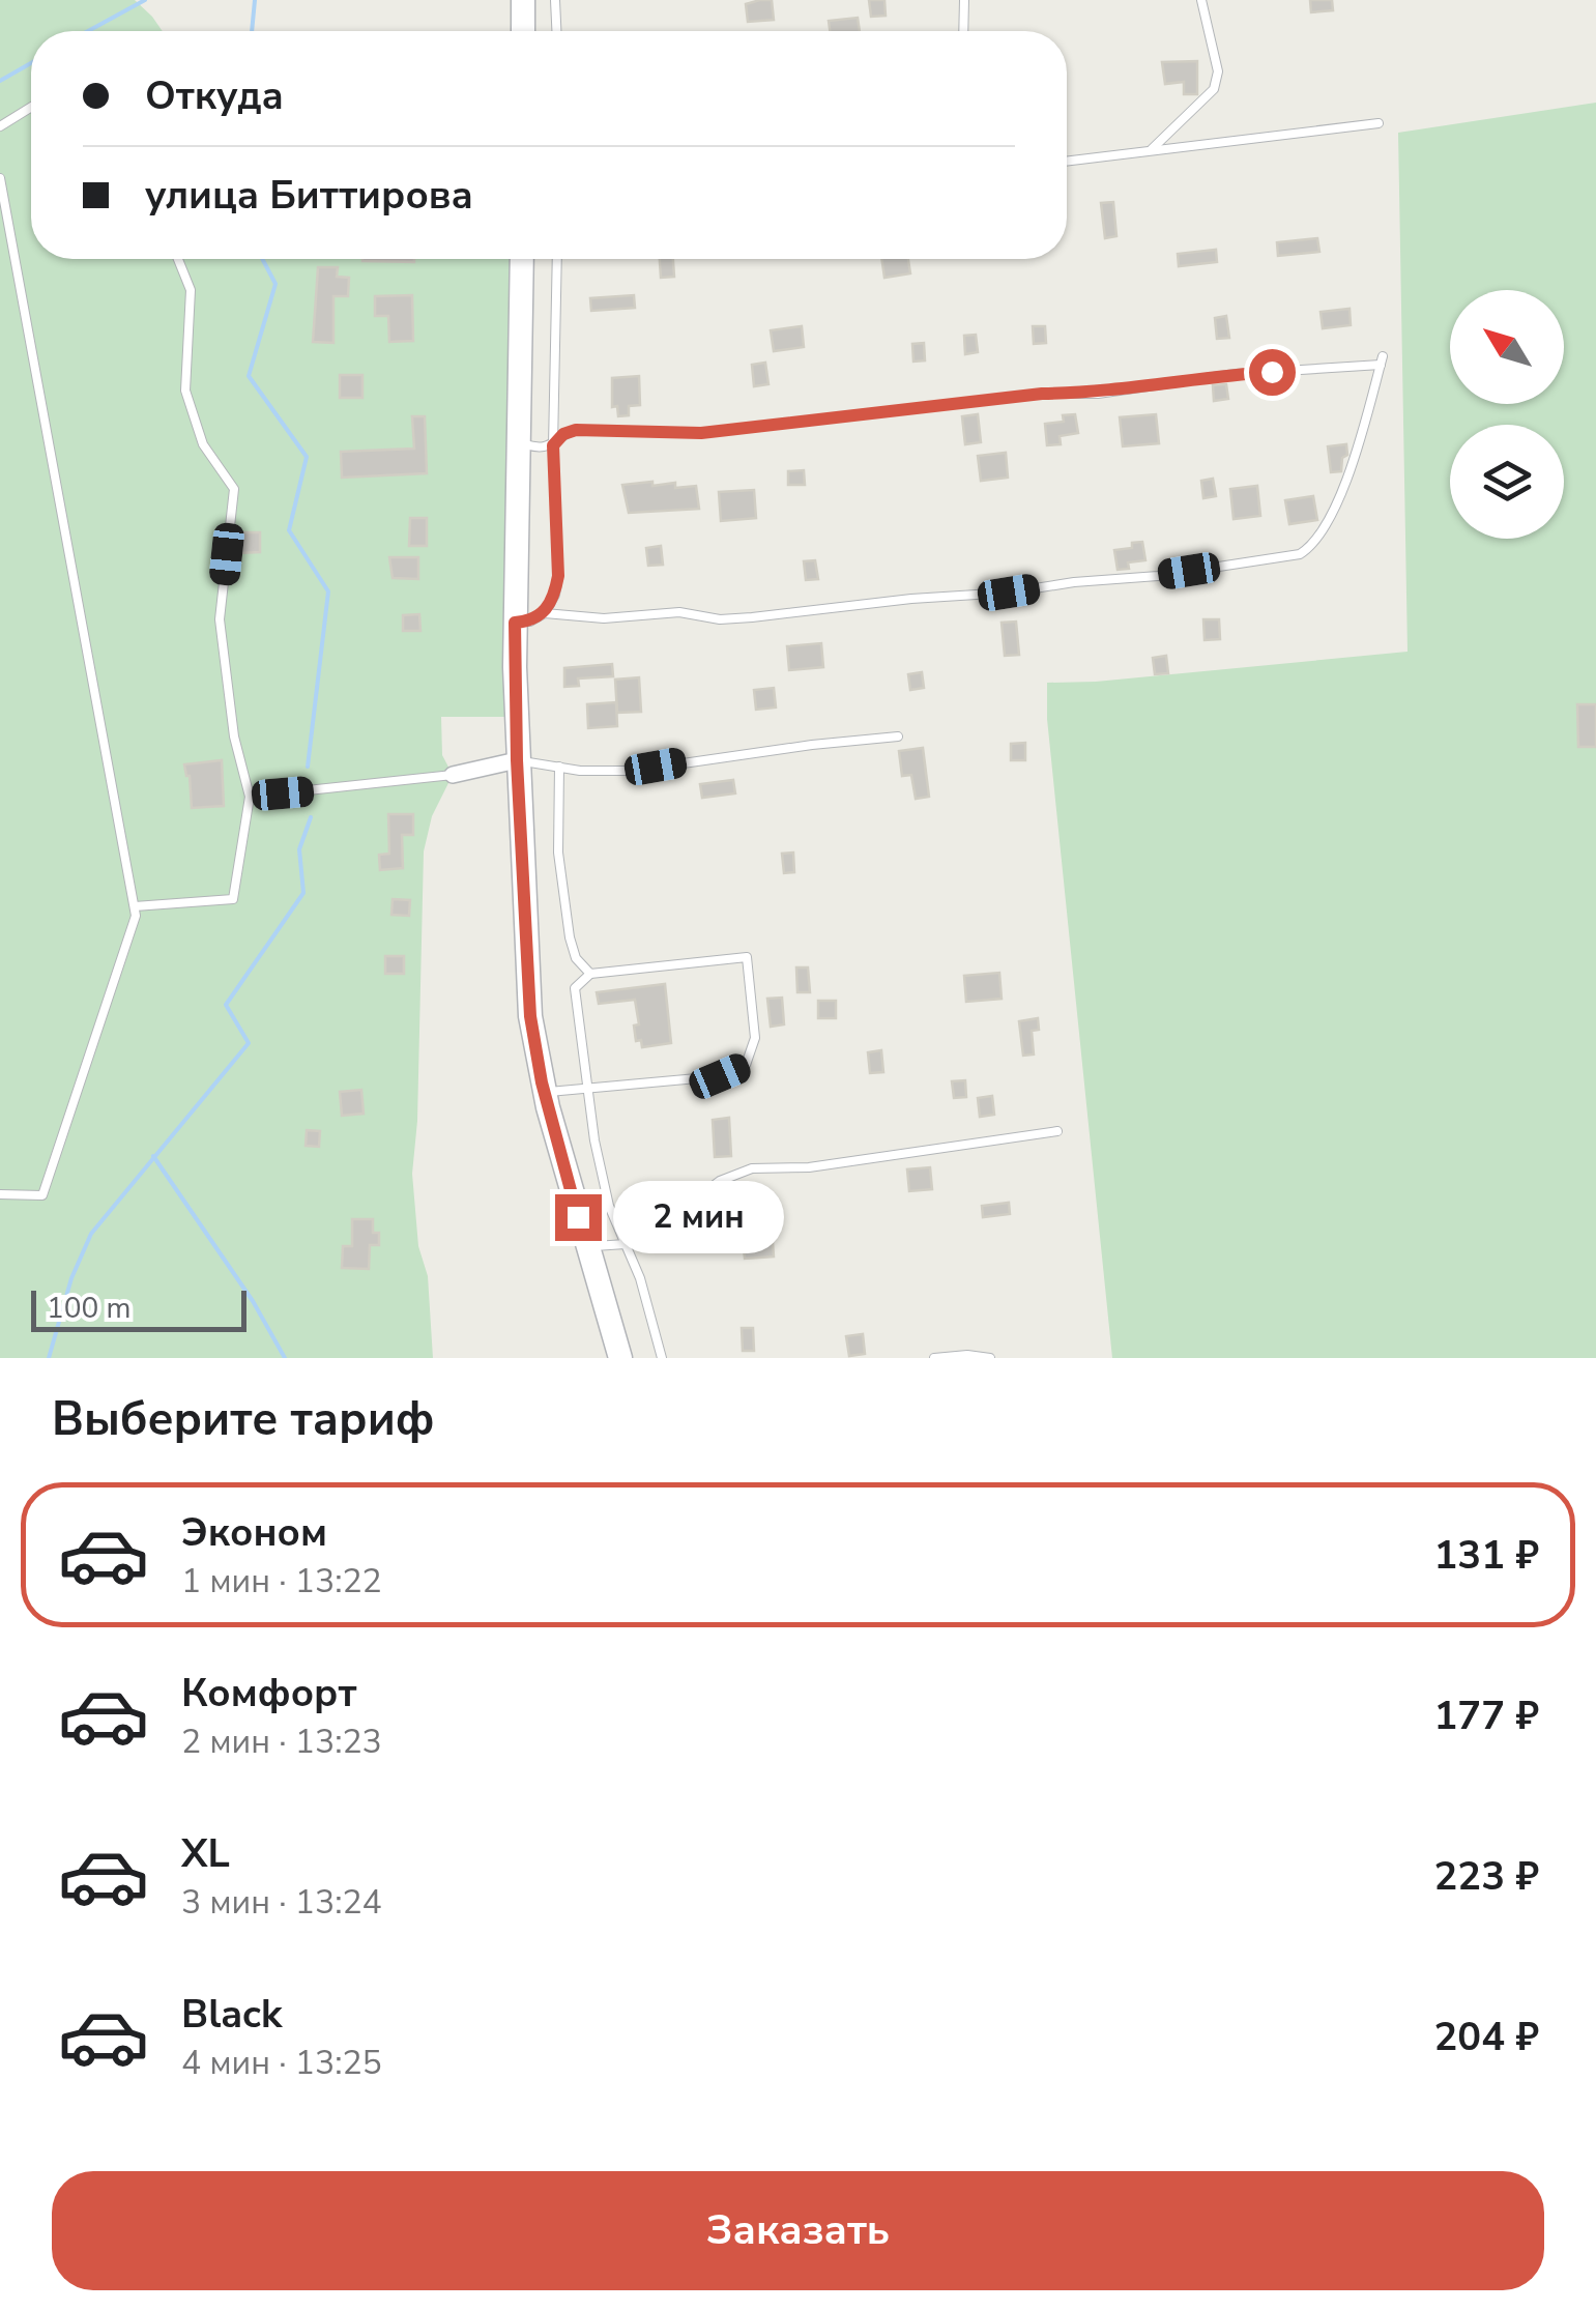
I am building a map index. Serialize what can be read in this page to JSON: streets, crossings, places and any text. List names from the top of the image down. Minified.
{"scale_bar":"100 m","north":"top left","page":{"banner":["Откуда","улица Биттирова"],"bubble":"2 мин","scale":"100 m","heading":"Выберите тариф","list":[{"name":"Эконом","note":"1 мин · 13:22","value":"131 ₽"},{"name":"Комфорт","note":"2 мин · 13:23","value":"177 ₽"},{"name":"XL","note":"3 мин · 13:24","value":"223 ₽"},{"name":"Black","note":"4 мин · 13:25","value":"204 ₽"}],"buttons":"Заказать"}}
